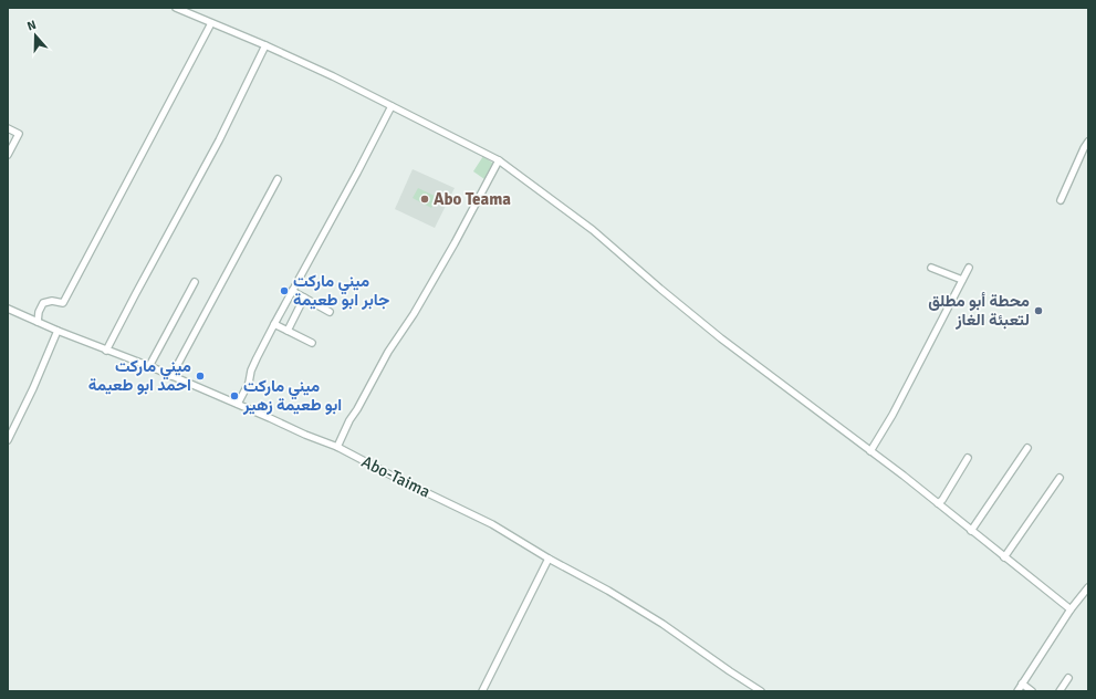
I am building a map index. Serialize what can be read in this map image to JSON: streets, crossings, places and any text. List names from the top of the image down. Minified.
{"streets":{"street":["Abo-Taima"]},"places":["Abo Teama","ميني ماركت جابر ابو طعيمة","محطة أبو مطلق لتعبئة الغاز","ميني ماركت احمد ابو طعيمة","ميني ماركت ابو طعيمة زهير"],"north":"top"}
